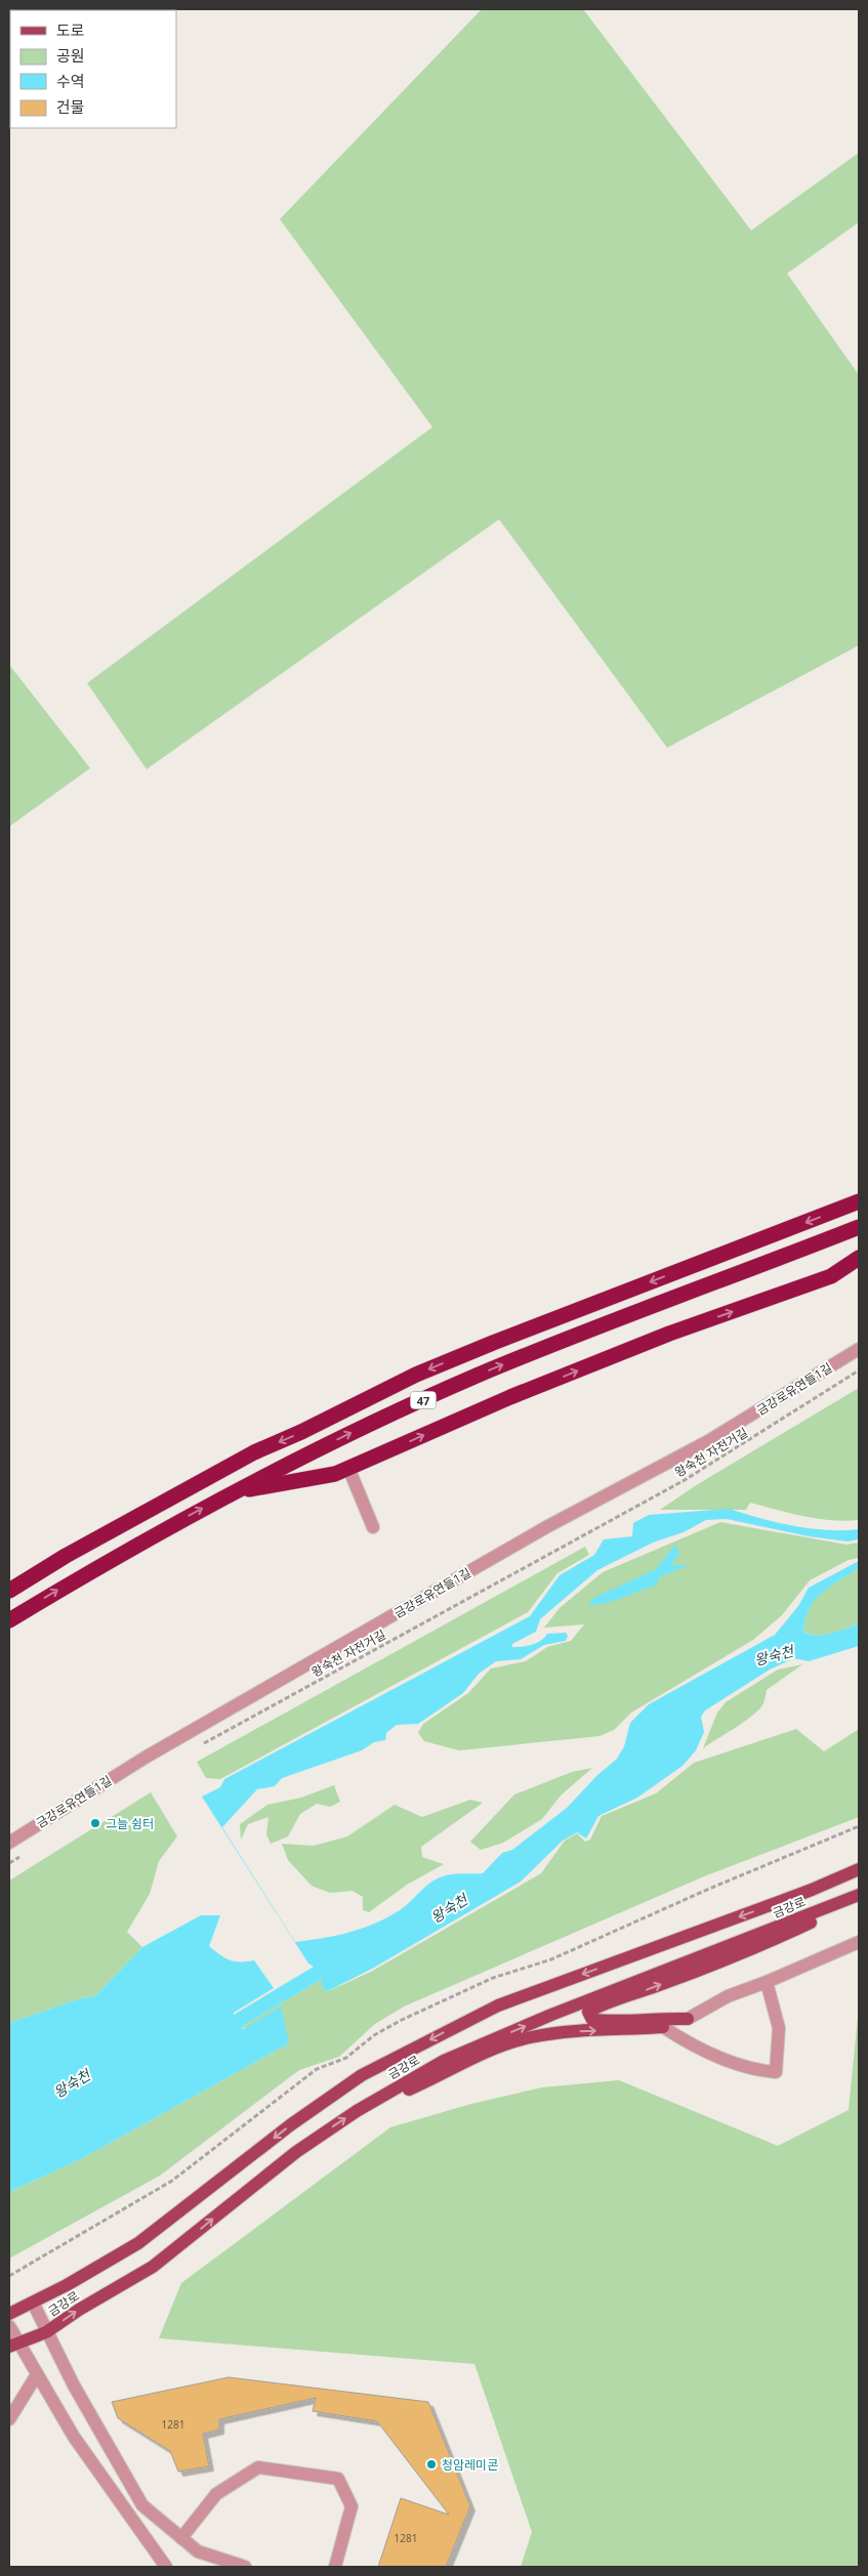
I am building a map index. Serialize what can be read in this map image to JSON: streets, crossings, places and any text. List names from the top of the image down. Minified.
{"streets":{"highway":["47"],"main road":["금강로"],"street":["금강로유연들1길"],"path":["왕숙천 자전거길"]},"water":["왕숙천"],"places":["그늘 쉼터","청암레미콘"],"house_numbers":["1281","1281"],"legend":["도로","공원","수역","건물"]}
